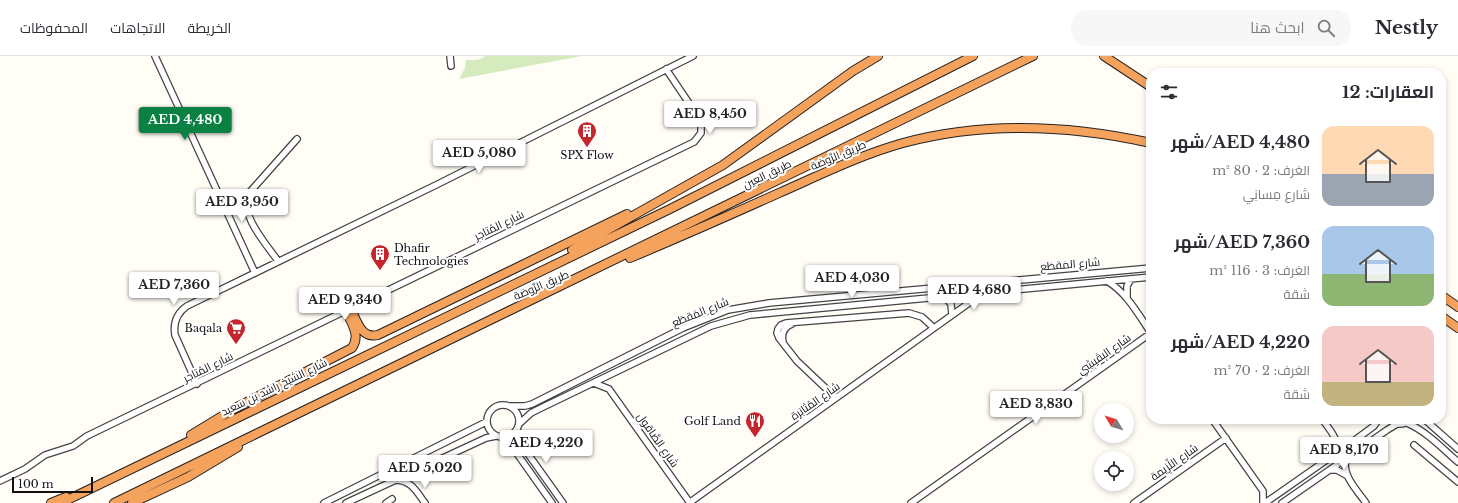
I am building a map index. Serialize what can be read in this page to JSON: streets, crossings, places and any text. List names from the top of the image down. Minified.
{"streets":{"highway":["طريق الرَّوضة","طريق العين","شارع الشيخ راشد بن سعيد"],"street":["شارع المُتاجر","شارع المَقطَع","شارع البِقَيشِي","شارع المُثابَرة","شارع الصَّاقول","شارع اللِّزِيمة"]},"crossings":[["طريق الرَّوضة","طريق العين"],["طريق الرَّوضة","شارع الشيخ راشد بن سعيد"],["طريق العين","شارع الشيخ راشد بن سعيد"],["شارع المَقطَع","شارع المُثابَرة"],["شارع المُثابَرة","شارع الصَّاقول"]],"places":{"building":["SPX Flow","Dhafir Technologies"],"supermarket":["Baqala"],"restaurant":["Golf Land"]},"scale_bar":"100 m","north":"top left","page":{"header":"Nestly","search":"ابحث هنا","nav":["الخريطة","الاتجاهات","المحفوظات"],"heading":"العقارات: 12","price":["AED 8,450","AED 4,480","AED 5,080","AED 3,950","AED 4,030","AED 7,360","AED 4,680","AED 9,340","AED 3,830","AED 4,220","AED 8,170","AED 5,020"],"list":[{"name":"AED 4,480/شهر","note":"الغرف: 2 · 80 m² · شارع مِسانِي"},{"name":"AED 7,360/شهر","note":"الغرف: 3 · 116 m² · شقة"},{"name":"AED 4,220/شهر","note":"الغرف: 2 · 70 m² · شقة"}],"scale":"100 m"}}
